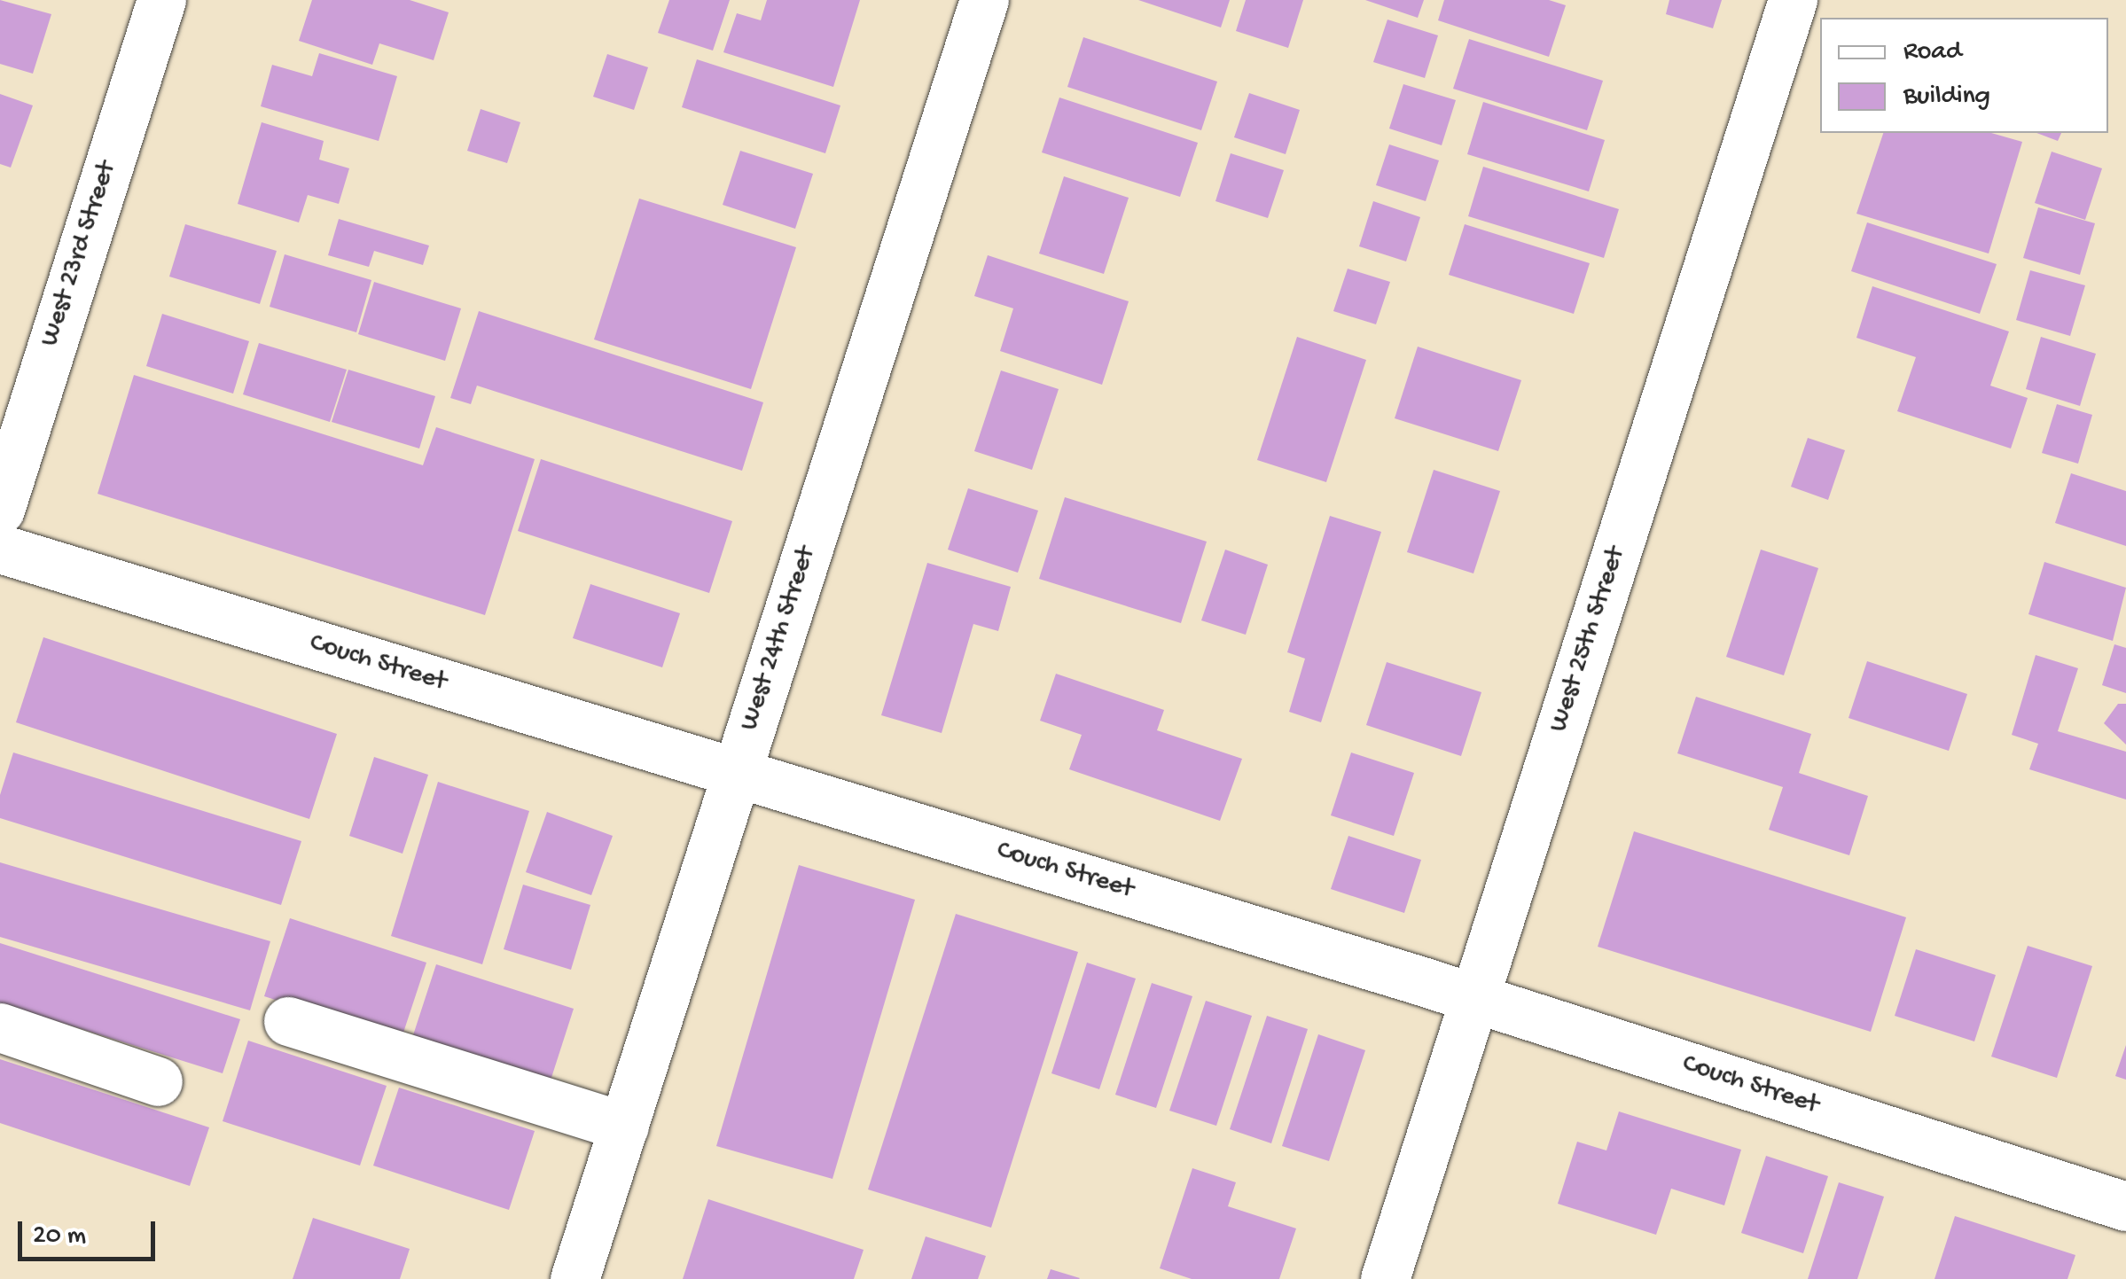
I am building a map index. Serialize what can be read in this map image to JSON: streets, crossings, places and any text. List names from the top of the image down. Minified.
{"streets":{"street":["West 23rd Street","West 24th Street","West 25th Street","Couch Street"]},"crossings":[["West 24th Street","Couch Street"],["West 25th Street","Couch Street"]],"legend":["Road","Building"],"scale_bar":"20 m"}
